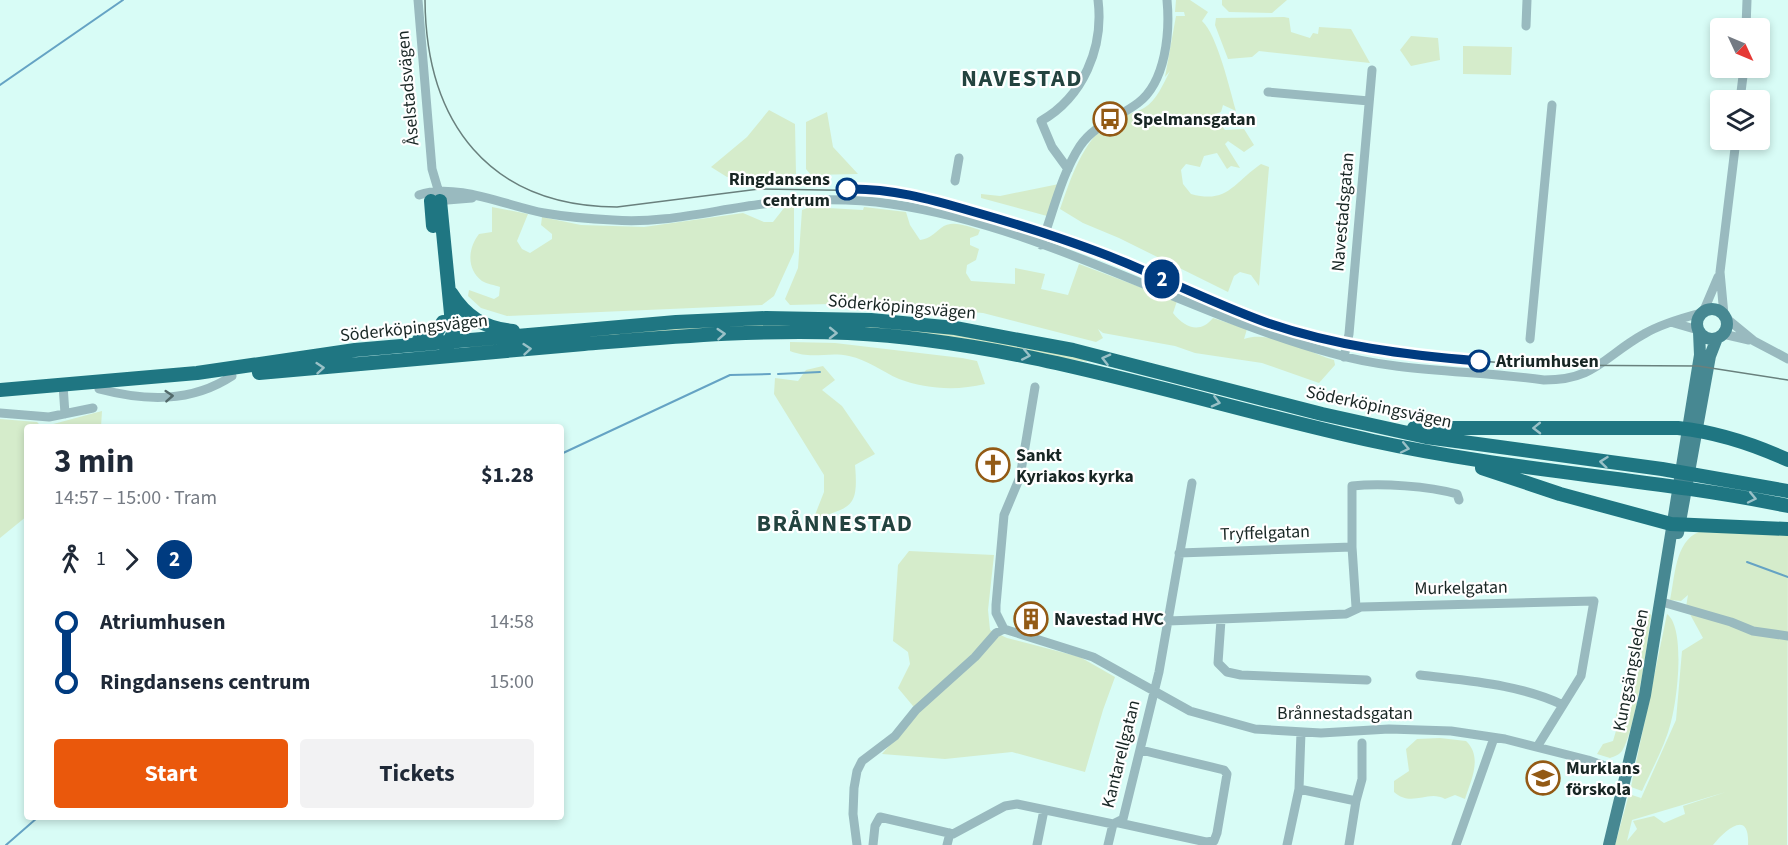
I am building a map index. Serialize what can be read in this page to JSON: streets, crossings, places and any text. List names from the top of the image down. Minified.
{"streets":{"highway":["Söderköpingsvägen"],"main road":["Kungsängsleden"],"street":["Åselstadsvägen","Navestadsgatan","Tryffelgatan","Murkelgatan","Brånnestadsgatan","Kantarellgatan"]},"crossings":[["Murkelgatan","Brånnestadsgatan"],["Kungsängsleden","Brånnestadsgatan"],["Brånnestadsgatan","Kantarellgatan"]],"districts":["NAVESTAD","BRÅNNESTAD"],"places":{"bus stop":["Spelmansgatan"],"other":["Ringdansens centrum","Atriumhusen"],"church":["Sankt Kyriakos kyrka"],"building":["Navestad HVC"],"school or university":["Murklans förskola"]},"lines":["tram line 2"],"north":"bottom right","page":{"on_map":"2","heading":["3 min","14:57 – 15:00 · Tram","$1.28"],"legs":["1","2"],"list":[{"name":"Atriumhusen","value":"14:58"},{"name":"Ringdansens centrum","value":"15:00"}],"buttons":["Start","Tickets"]}}
